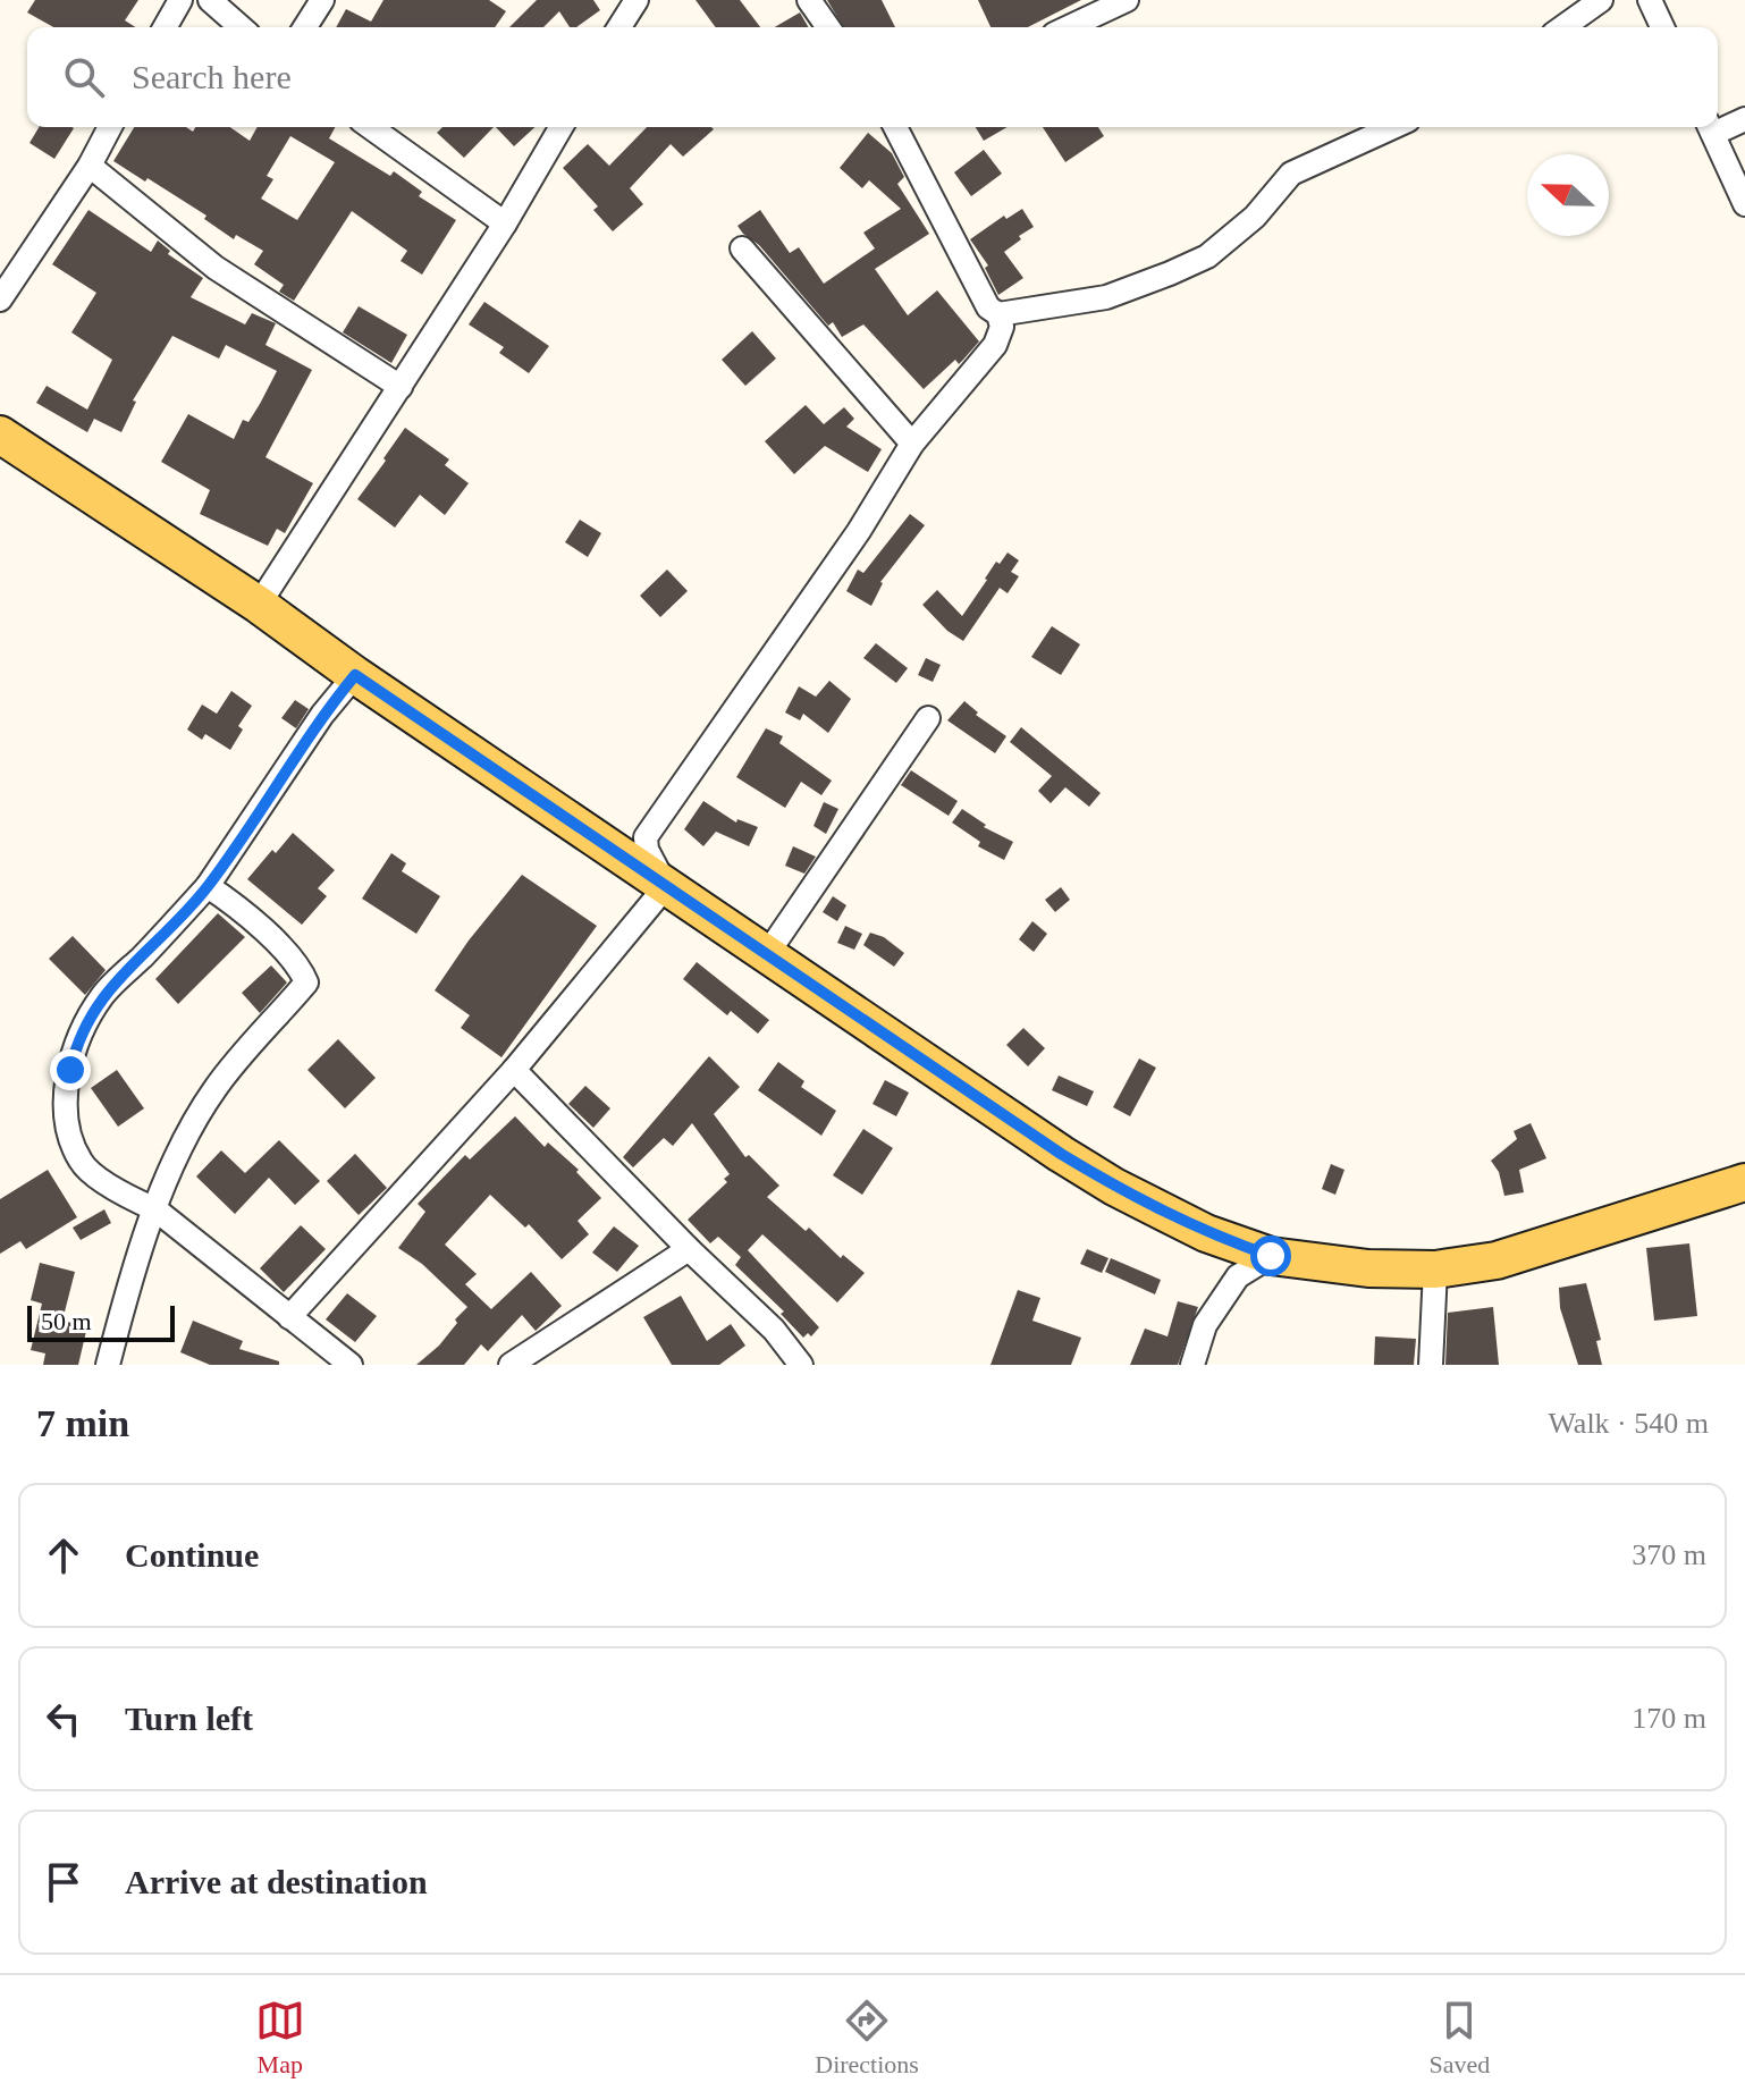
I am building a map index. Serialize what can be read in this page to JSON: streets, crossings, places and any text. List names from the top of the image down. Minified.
{"scale_bar":"50 m","north":"left","page":{"search":"Search here","scale":"50 m","heading":["7 min","Walk · 540 m"],"list":[["Continue","370 m"],["Turn left","170 m"],"Arrive at destination"],"nav":["Map","Directions","Saved"]}}
